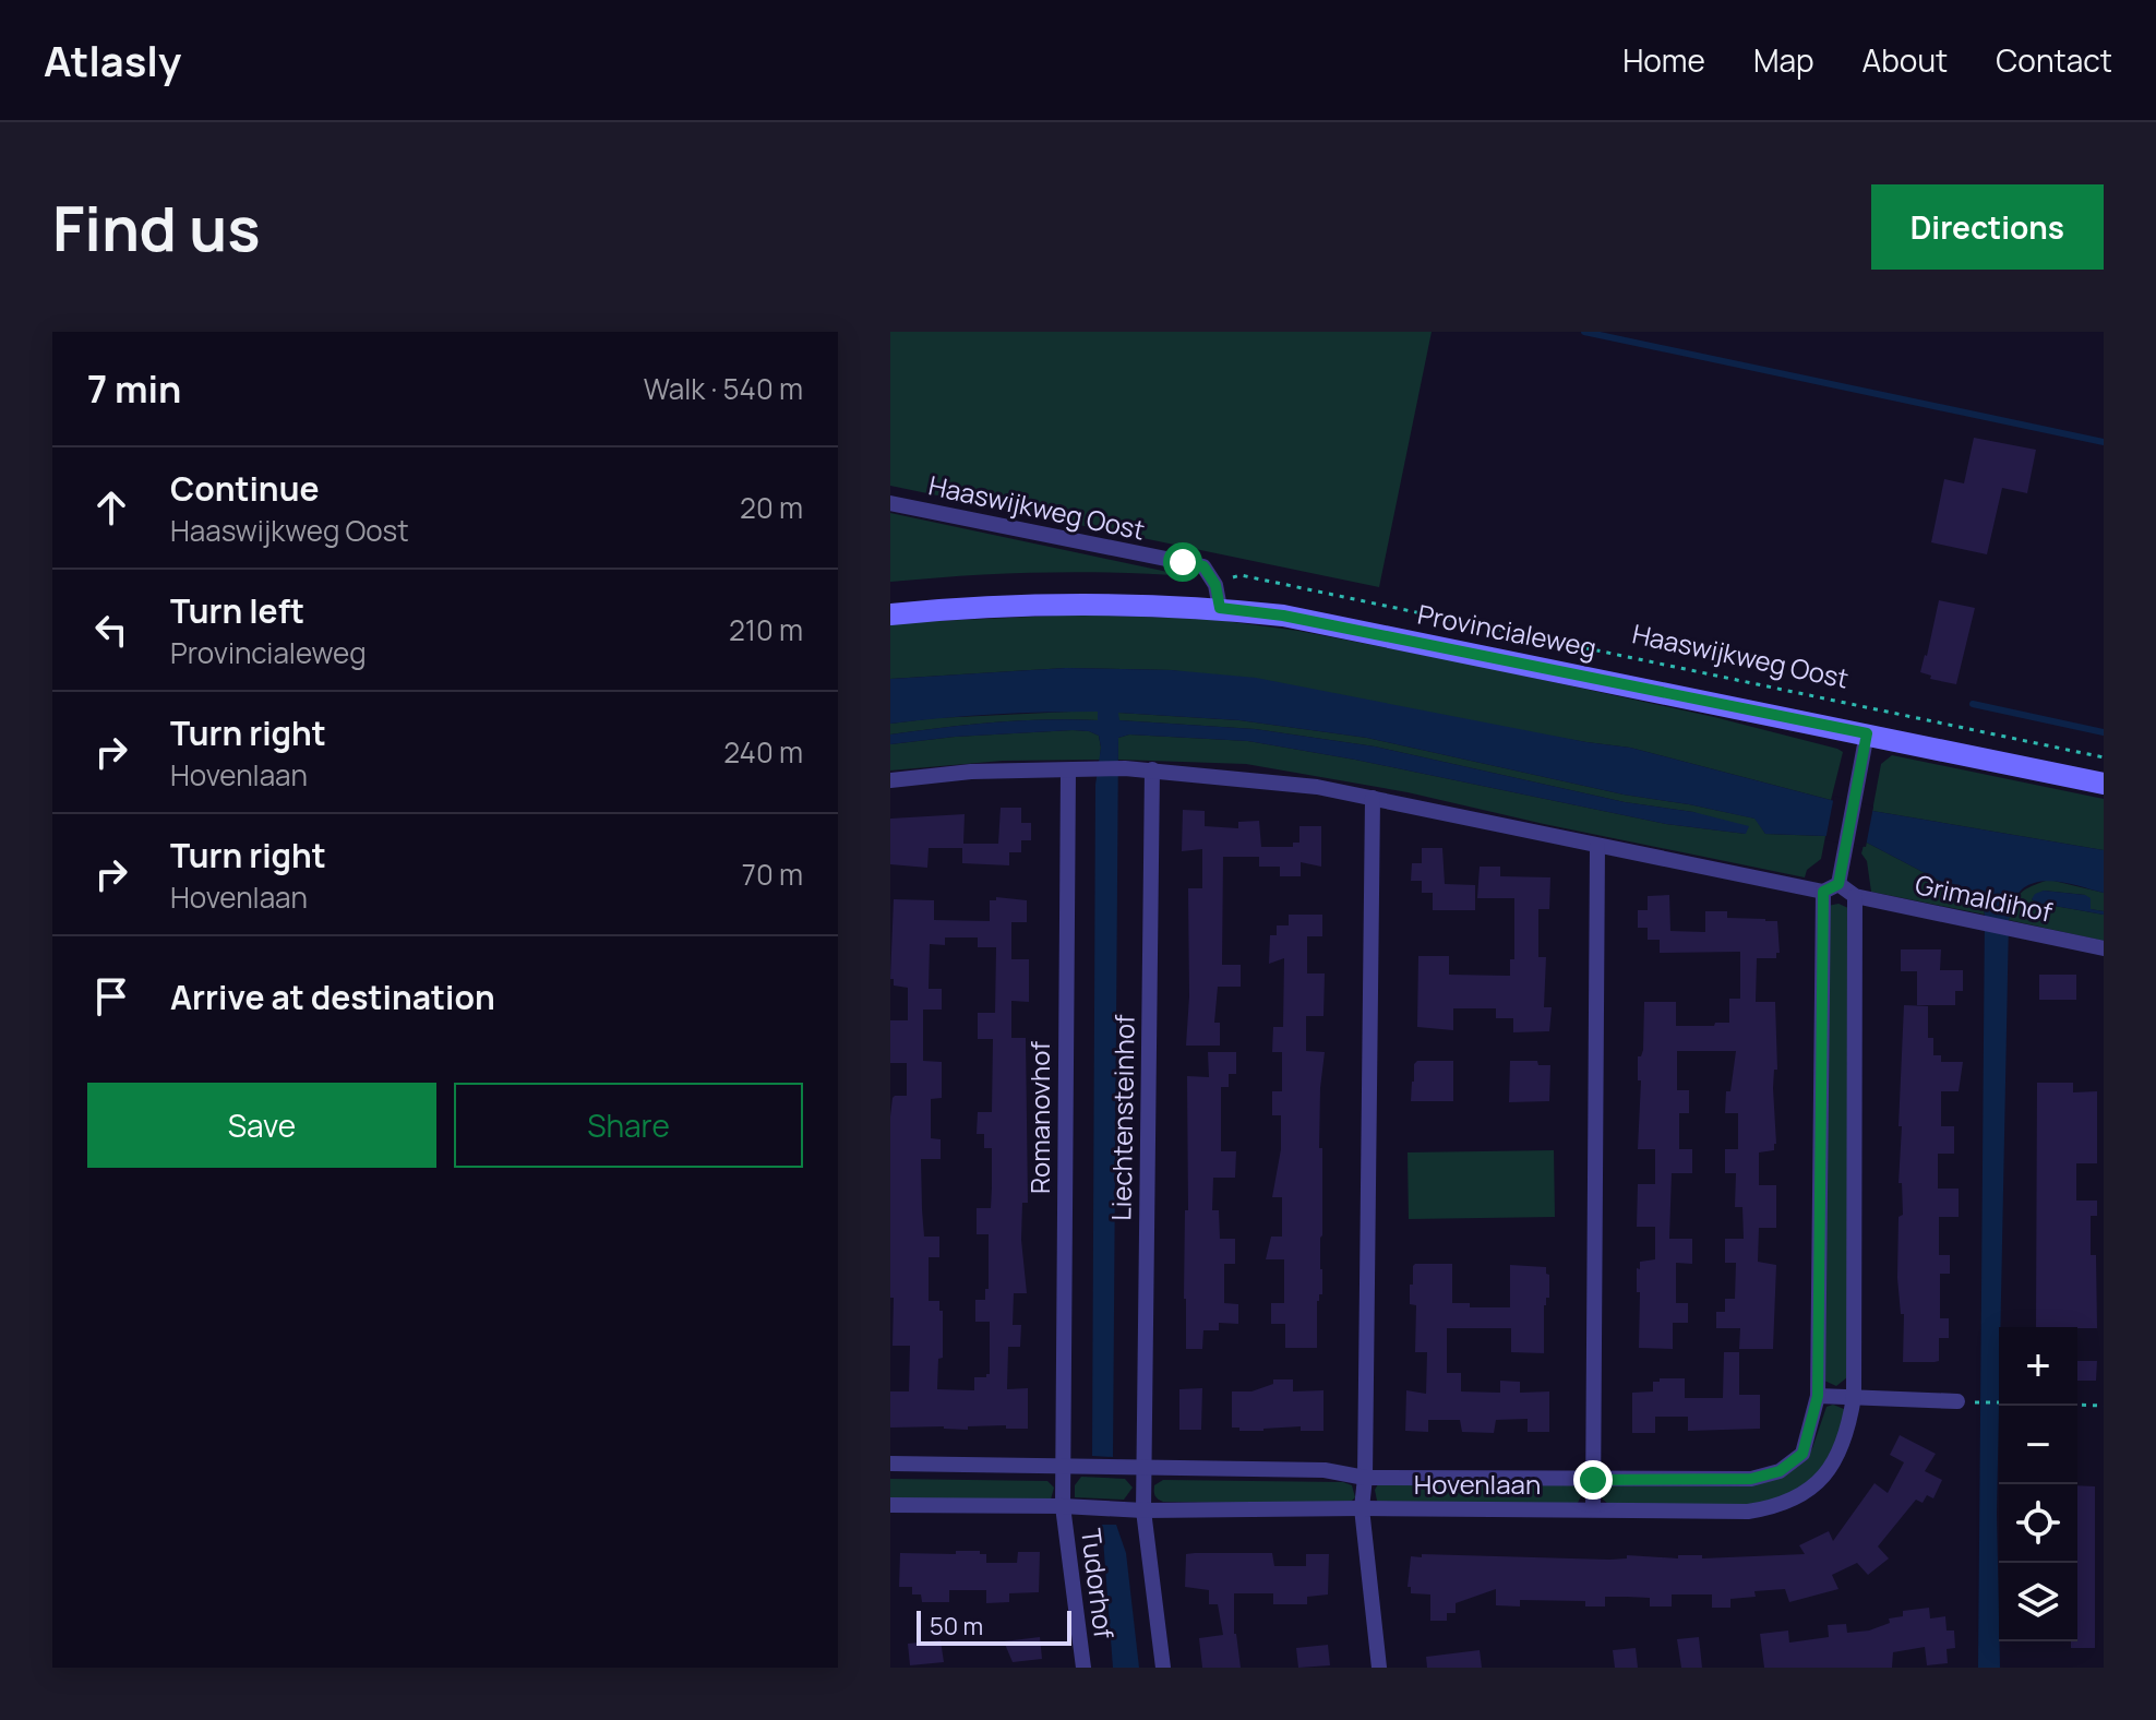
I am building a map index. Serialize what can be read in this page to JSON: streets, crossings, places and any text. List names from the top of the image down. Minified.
{"streets":{"main road":["Provincialeweg"],"street":["Haaswijkweg Oost","Grimaldihof","Romanovhof","Liechtensteinhof","Hovenlaan","Tudorhof"]},"crossings":[["Grimaldihof","Hovenlaan"],["Romanovhof","Hovenlaan"],["Liechtensteinhof","Hovenlaan"],["Hovenlaan","Tudorhof"]],"scale_bar":"50 m","page":{"header":"Atlasly","nav":["Home","Map","About","Contact"],"buttons":["Directions",["Save","Share"]],"title":"Find us","heading":["7 min","Walk · 540 m"],"list":[["Continue","Haaswijkweg Oost","20 m"],["Turn left","Provincialeweg","210 m"],["Turn right","Hovenlaan","240 m"],["Turn right","Hovenlaan","70 m"],"Arrive at destination"],"map_buttons":["+","−"],"scale":"50 m"}}
